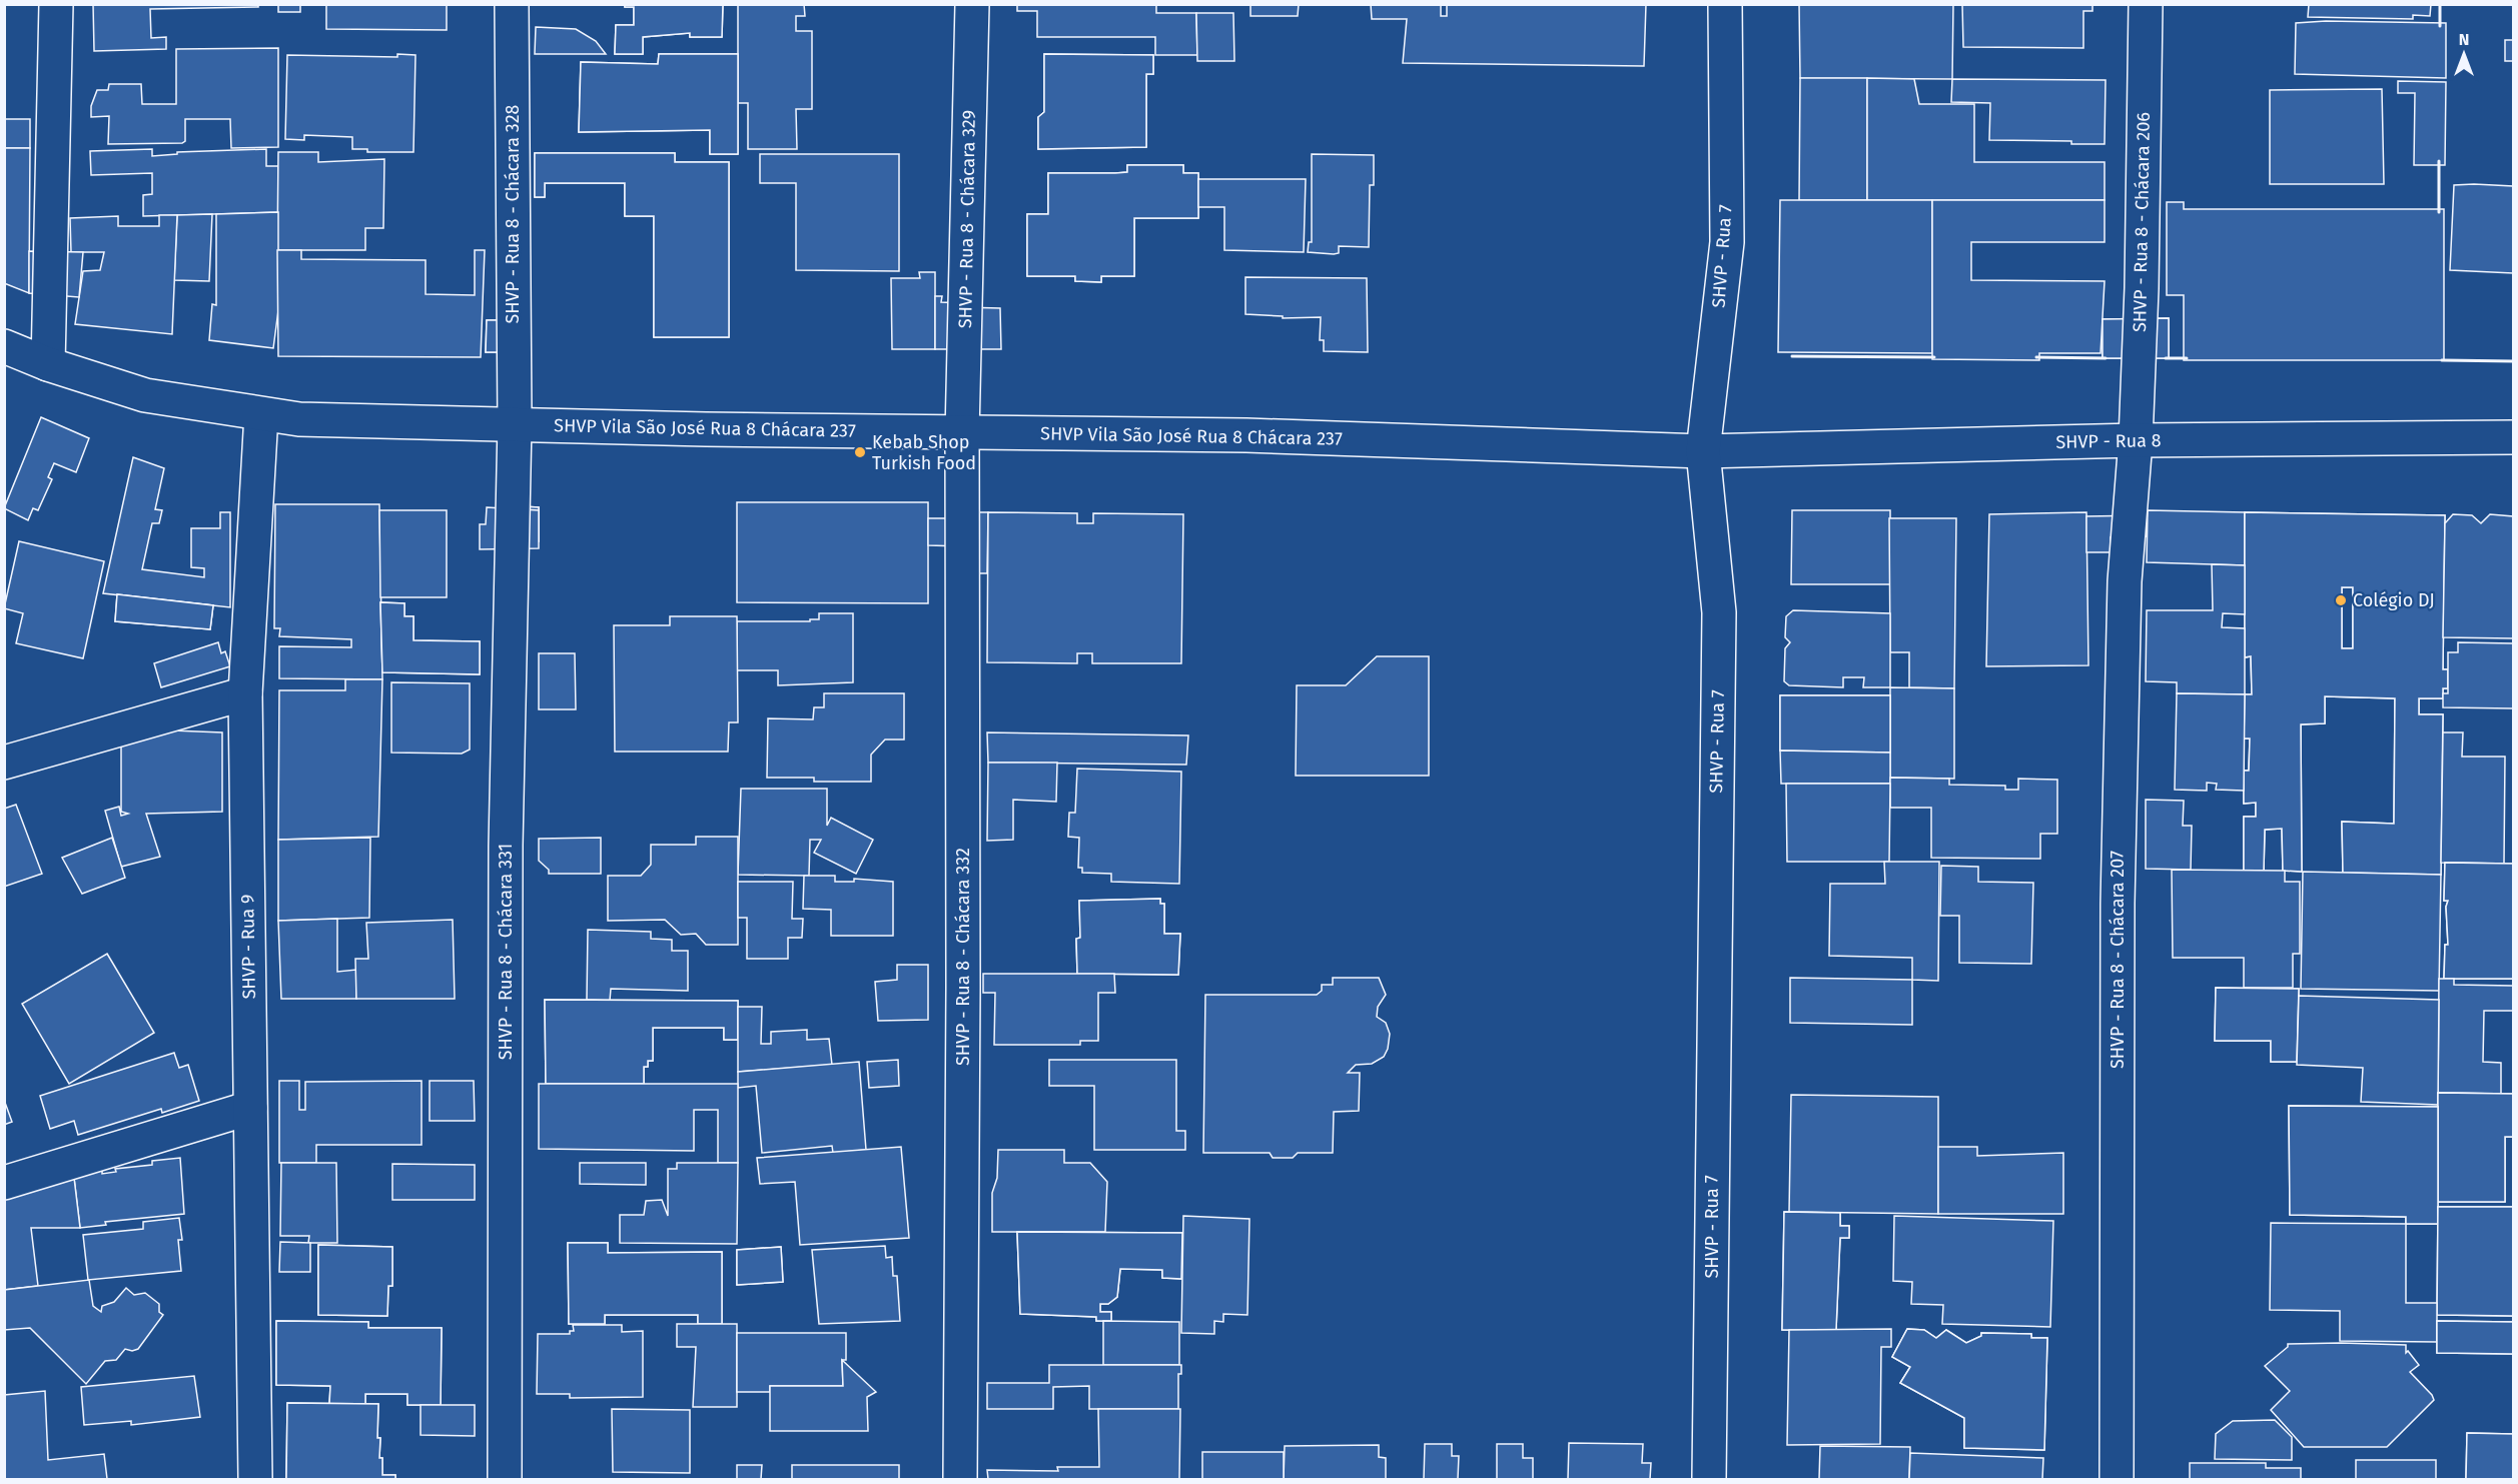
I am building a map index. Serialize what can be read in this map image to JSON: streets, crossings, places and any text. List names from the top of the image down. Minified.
{"streets":{"street":["SHVP - Rua 8 - Chácara 328","SHVP - Rua 8 - Chácara 329","SHVP - Rua 8 - Chácara 206","SHVP - Rua 7","SHVP Vila São José Rua 8 Chácara 237","SHVP - Rua 8","SHVP - Rua 9","SHVP - Rua 8 - Chácara 331","SHVP - Rua 8 - Chácara 332","SHVP - Rua 8 - Chácara 207"]},"crossings":[["SHVP - Rua 8 - Chácara 328","SHVP Vila São José Rua 8 Chácara 237"],["SHVP - Rua 8 - Chácara 328","SHVP - Rua 8 - Chácara 331"],["SHVP - Rua 8 - Chácara 329","SHVP Vila São José Rua 8 Chácara 237"],["SHVP - Rua 8 - Chácara 329","SHVP - Rua 8 - Chácara 332"],["SHVP - Rua 8 - Chácara 206","SHVP - Rua 8"],["SHVP - Rua 8 - Chácara 206","SHVP - Rua 8 - Chácara 207"],["SHVP - Rua 7","SHVP Vila São José Rua 8 Chácara 237"],["SHVP - Rua 7","SHVP - Rua 8"],["SHVP Vila São José Rua 8 Chácara 237","SHVP - Rua 8"],["SHVP Vila São José Rua 8 Chácara 237","SHVP - Rua 9"],["SHVP Vila São José Rua 8 Chácara 237","SHVP - Rua 8 - Chácara 331"],["SHVP Vila São José Rua 8 Chácara 237","SHVP - Rua 8 - Chácara 332"],["SHVP - Rua 8","SHVP - Rua 8 - Chácara 207"]],"places":["Kebab Shop Turkish Food","Colégio DJ"],"north":"top"}
